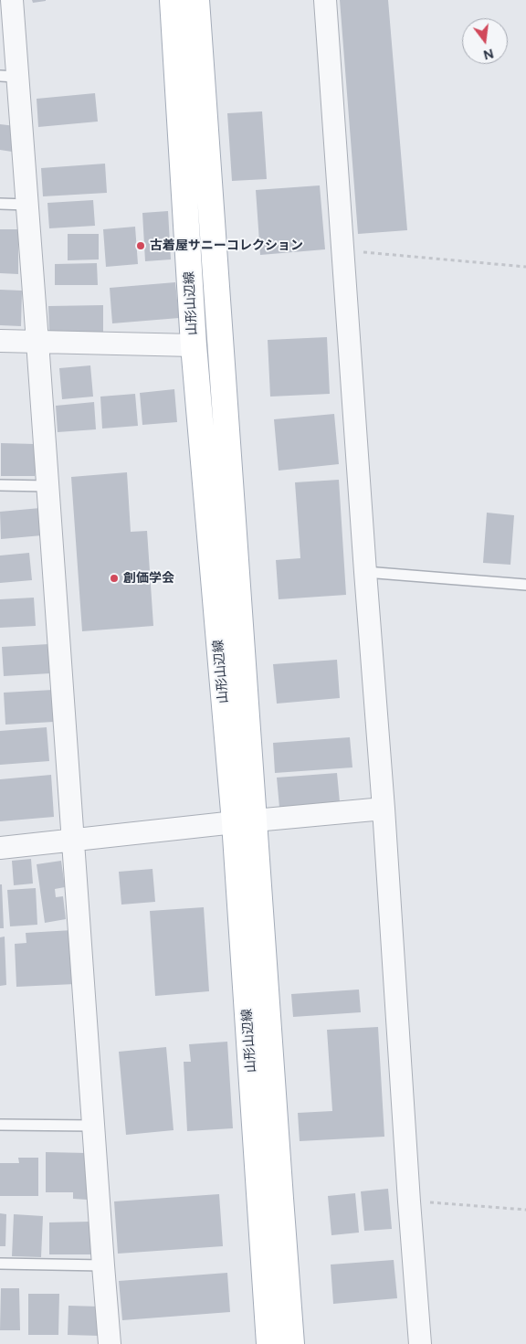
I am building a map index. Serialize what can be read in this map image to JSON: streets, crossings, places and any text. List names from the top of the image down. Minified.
{"streets":{"main road":["山形山辺線"]},"places":["古着屋サニーコレクション","創価学会"],"north":"bottom"}
